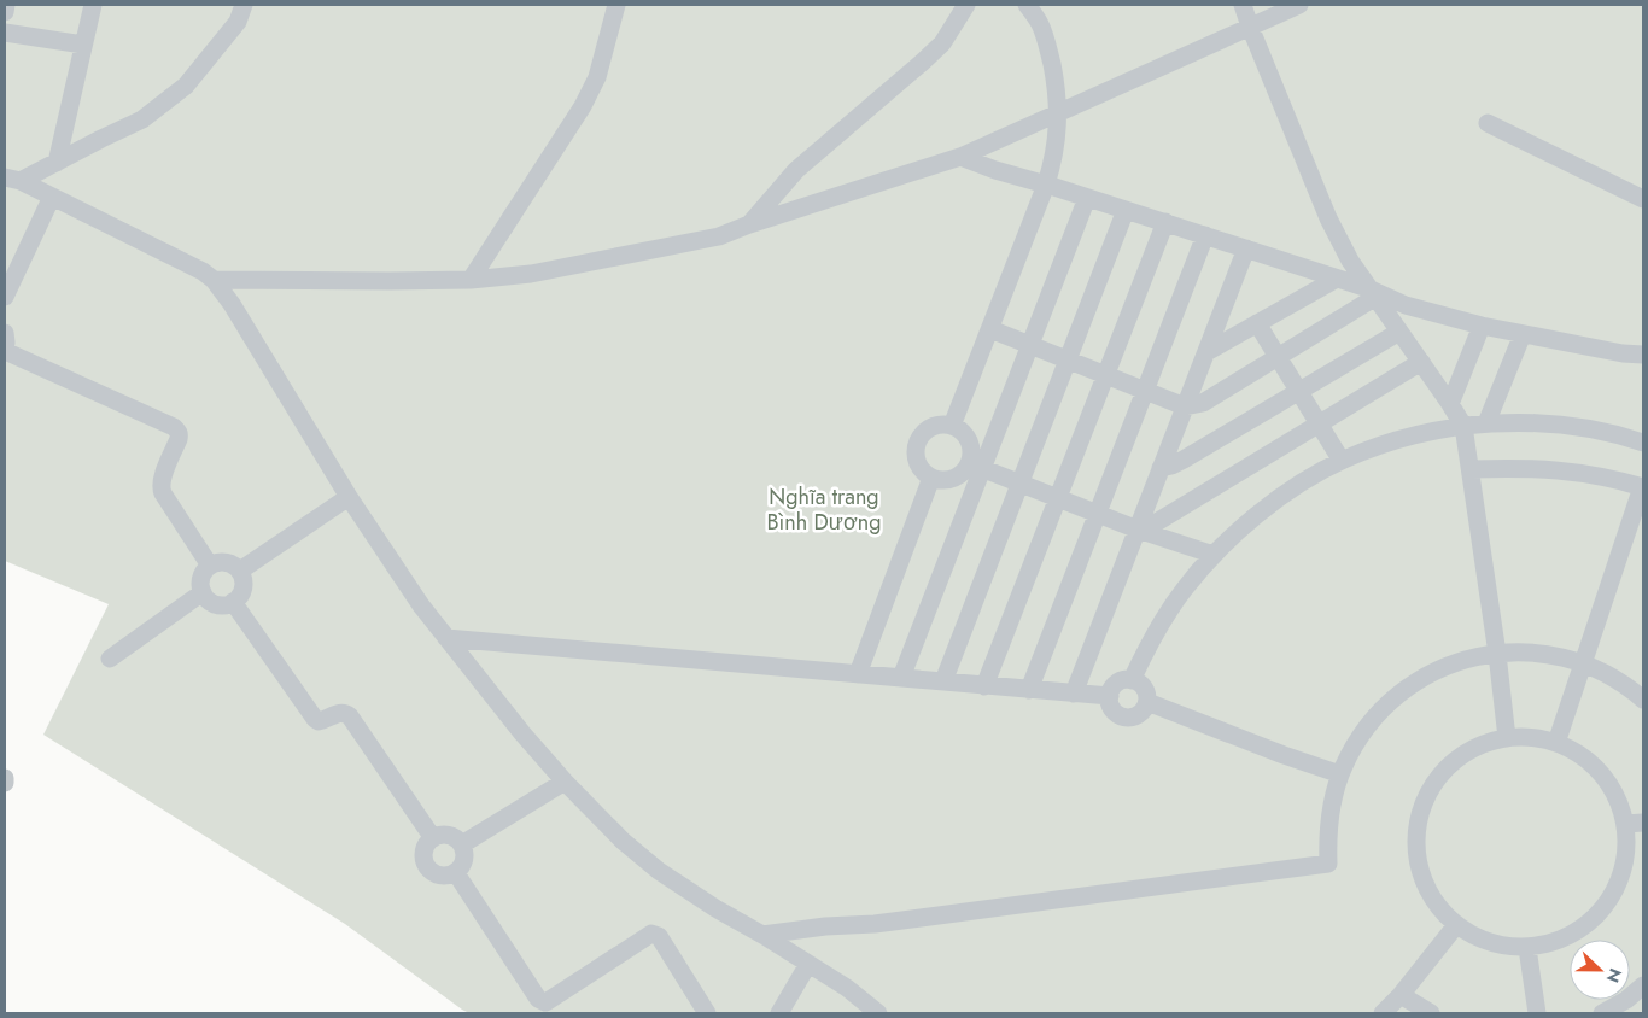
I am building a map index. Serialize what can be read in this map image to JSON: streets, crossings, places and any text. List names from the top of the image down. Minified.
{"parks":["Nghĩa trang Bình Dương"],"north":"right"}
